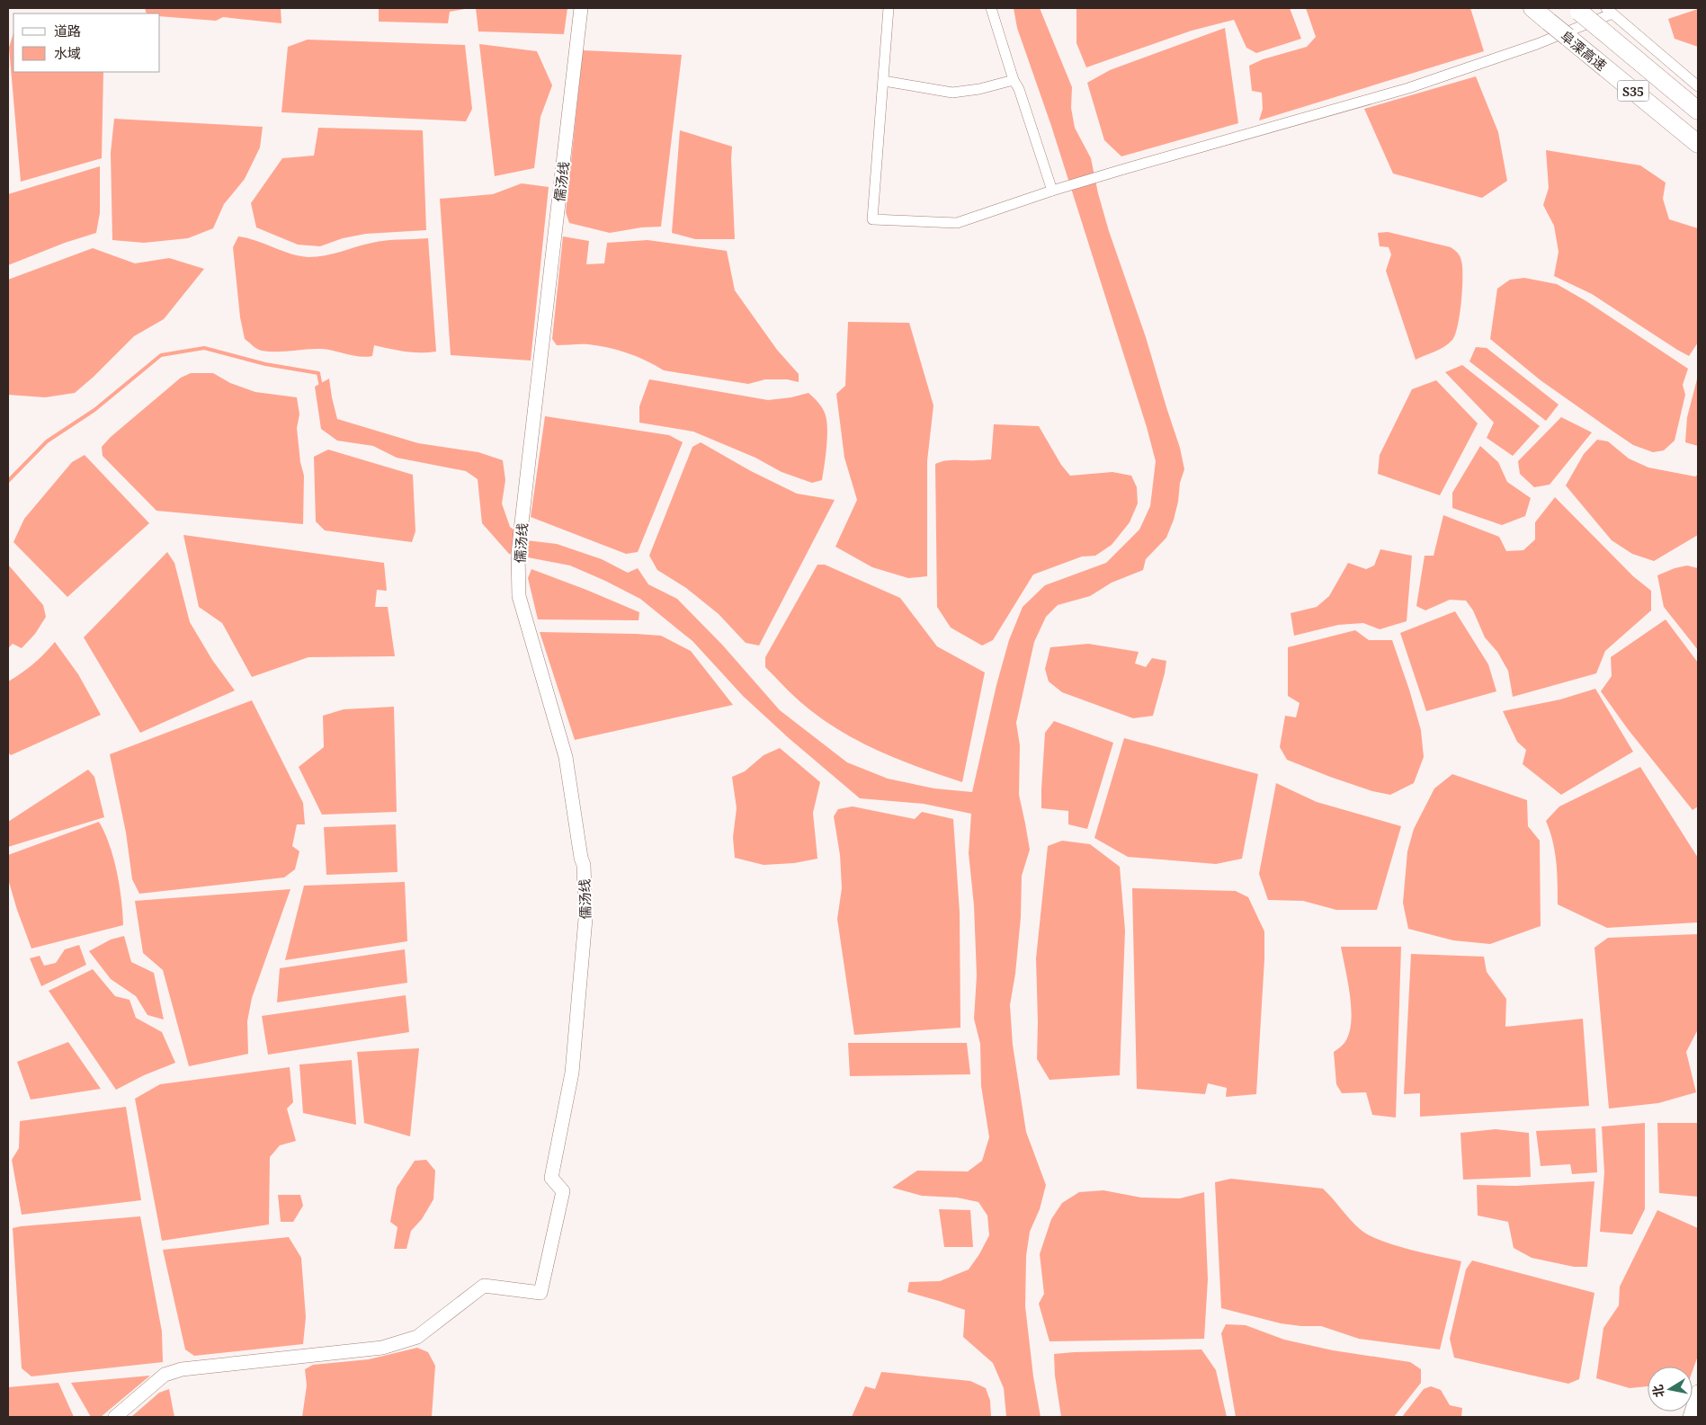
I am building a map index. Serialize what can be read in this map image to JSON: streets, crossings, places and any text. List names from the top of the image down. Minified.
{"streets":{"highway":["阜溧高速","S35"],"street":["儒汤线"]},"legend":["道路","水域"],"north":"left"}
